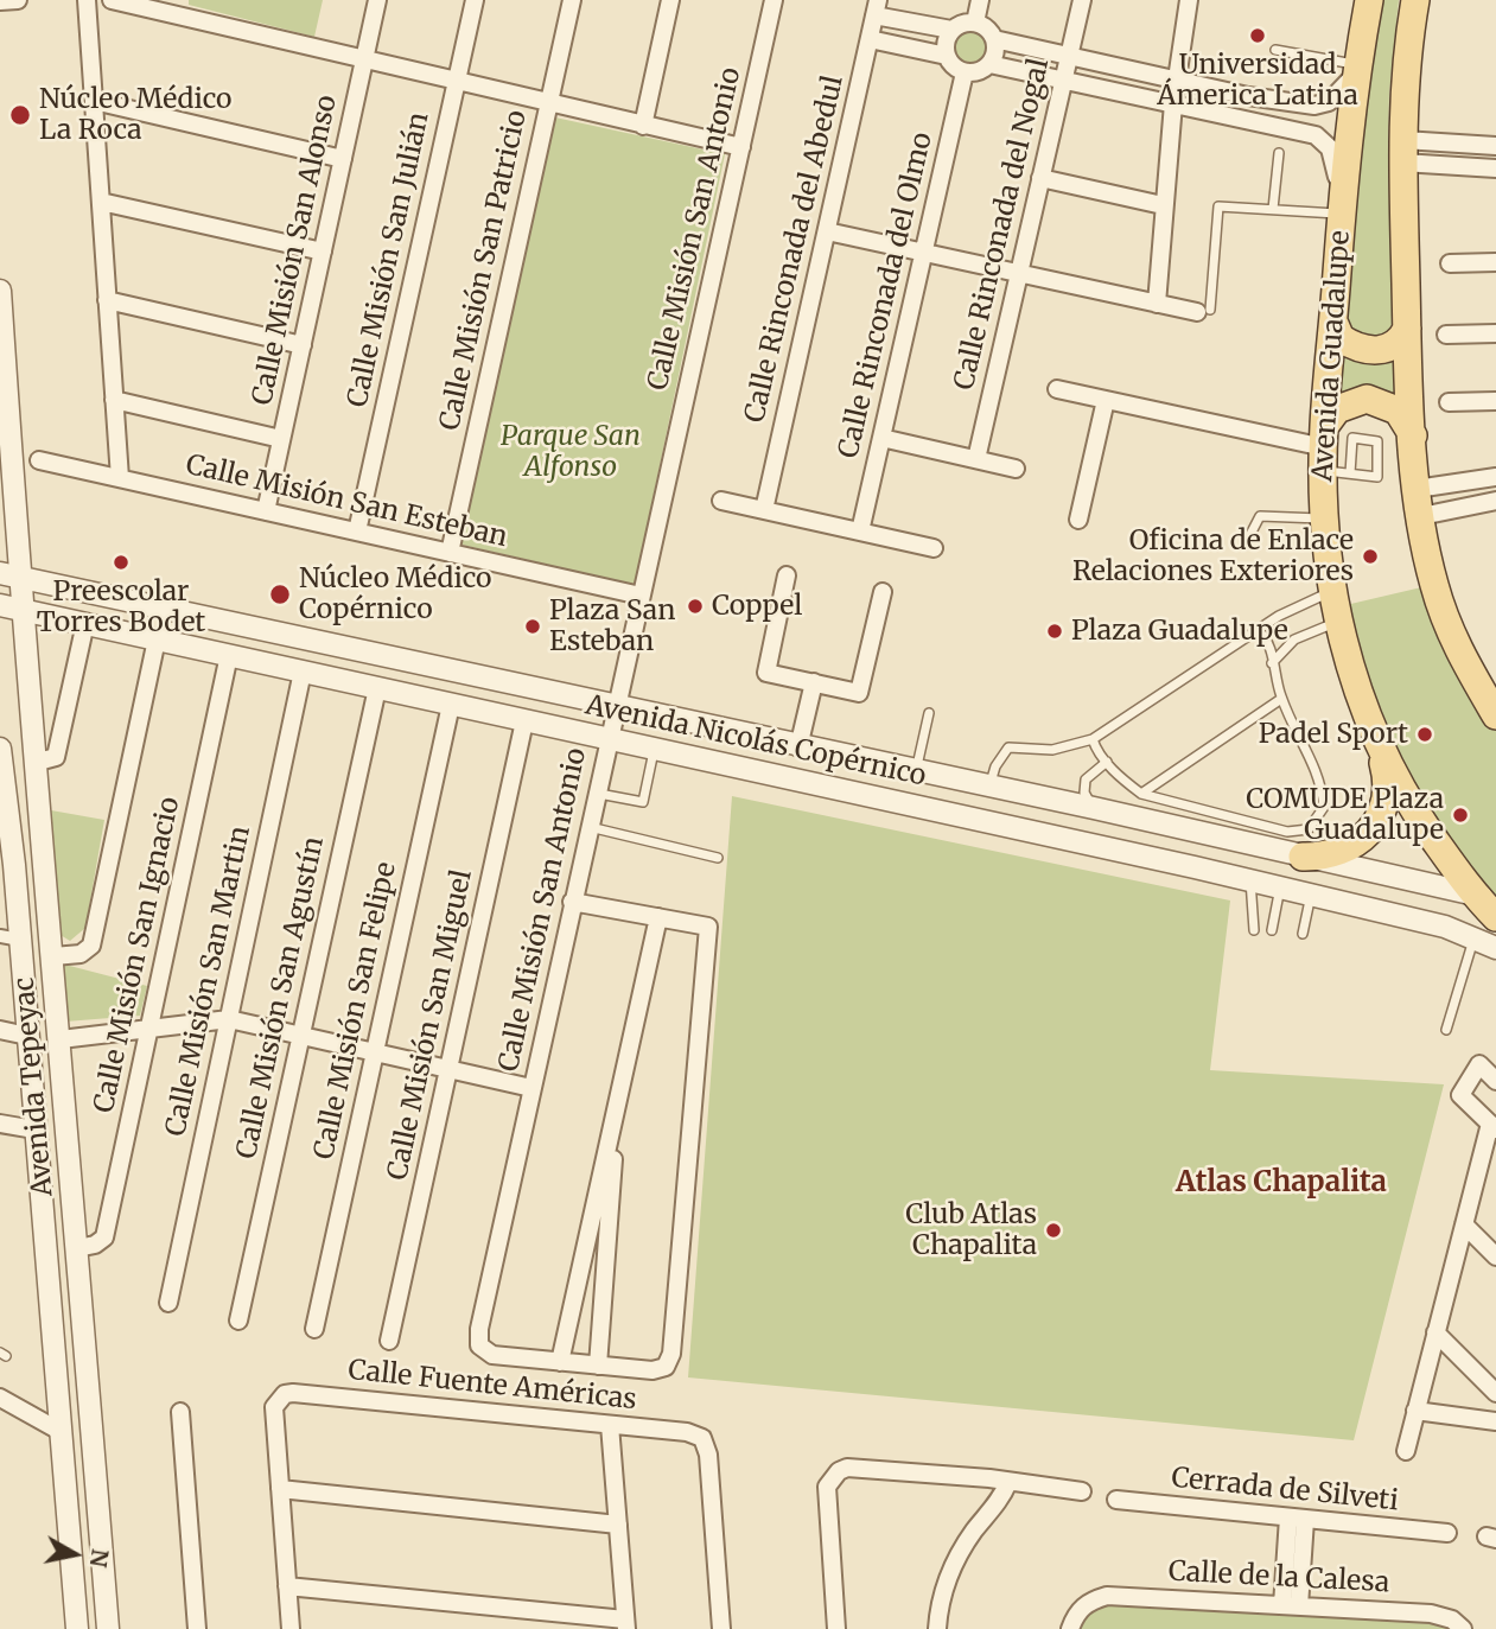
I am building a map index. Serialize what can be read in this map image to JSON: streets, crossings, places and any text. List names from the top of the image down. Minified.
{"streets":{"main road":["Avenida Guadalupe"],"street":["Calle Rinconada del Nogal","Calle Misión San Antonio","Calle Rinconada del Abedul","Calle Misión San Alonso","Calle Misión San Julián","Calle Misión San Patricio","Calle Rinconada del Olmo","Calle Misión San Esteban","Avenida Nicolás Copérnico","Calle Misión San Ignacio","Calle Misión San Martin","Calle Misión San Agustín","Calle Misión San Felipe","Calle Misión San Miguel","Avenida Tepeyac","Calle Fuente Américas","Cerrada de Silveti","Calle de la Calesa"]},"crossings":[["Calle Misión San Antonio","Calle Misión San Esteban"],["Calle Misión San Antonio","Avenida Nicolás Copérnico"],["Calle Misión San Alonso","Calle Misión San Esteban"],["Calle Misión San Julián","Calle Misión San Esteban"],["Calle Misión San Patricio","Calle Misión San Esteban"],["Avenida Guadalupe","Avenida Nicolás Copérnico"],["Avenida Nicolás Copérnico","Calle Misión San Ignacio"],["Avenida Nicolás Copérnico","Calle Misión San Martin"],["Avenida Nicolás Copérnico","Calle Misión San Agustín"],["Avenida Nicolás Copérnico","Calle Misión San Felipe"],["Avenida Nicolás Copérnico","Calle Misión San Miguel"],["Avenida Nicolás Copérnico","Avenida Tepeyac"],["Calle Misión San Ignacio","Avenida Tepeyac"]],"districts":["Atlas Chapalita"],"parks":["Parque San Alfonso"],"places":["Universidad Ámerica Latina","Núcleo Médico La Roca","Oficina de Enlace Relaciones Exteriores","Preescolar Torres Bodet","Núcleo Médico Copérnico","Coppel","Plaza San Esteban","Plaza Guadalupe","Padel Sport","COMUDE Plaza Guadalupe","Club Atlas Chapalita"],"north":"right"}
